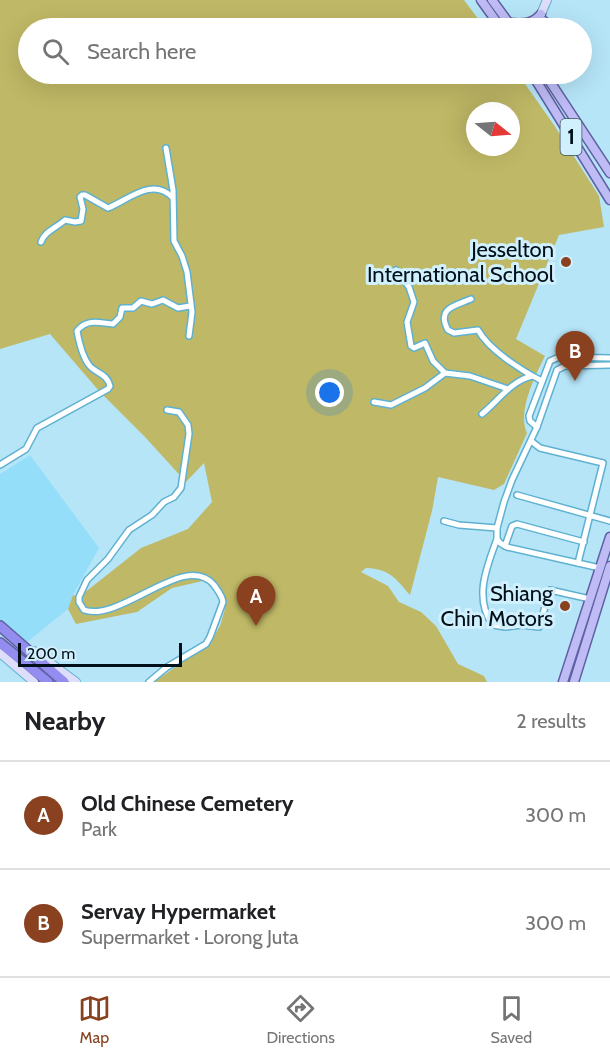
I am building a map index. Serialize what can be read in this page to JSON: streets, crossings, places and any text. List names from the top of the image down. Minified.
{"streets":{"main road":["1"]},"places":["Jesselton International School","Shiang Chin Motors"],"scale_bar":"200 m","north":"right","page":{"search":"Search here","pins":["B","A"],"scale":"200 m","heading":["Nearby","2 results"],"list":[{"mark":"A","name":"Old Chinese Cemetery","note":"Park","value":"300 m"},{"mark":"B","name":"Servay Hypermarket","note":"Supermarket · Lorong Juta","value":"300 m"}],"nav":["Map","Directions","Saved"]}}
